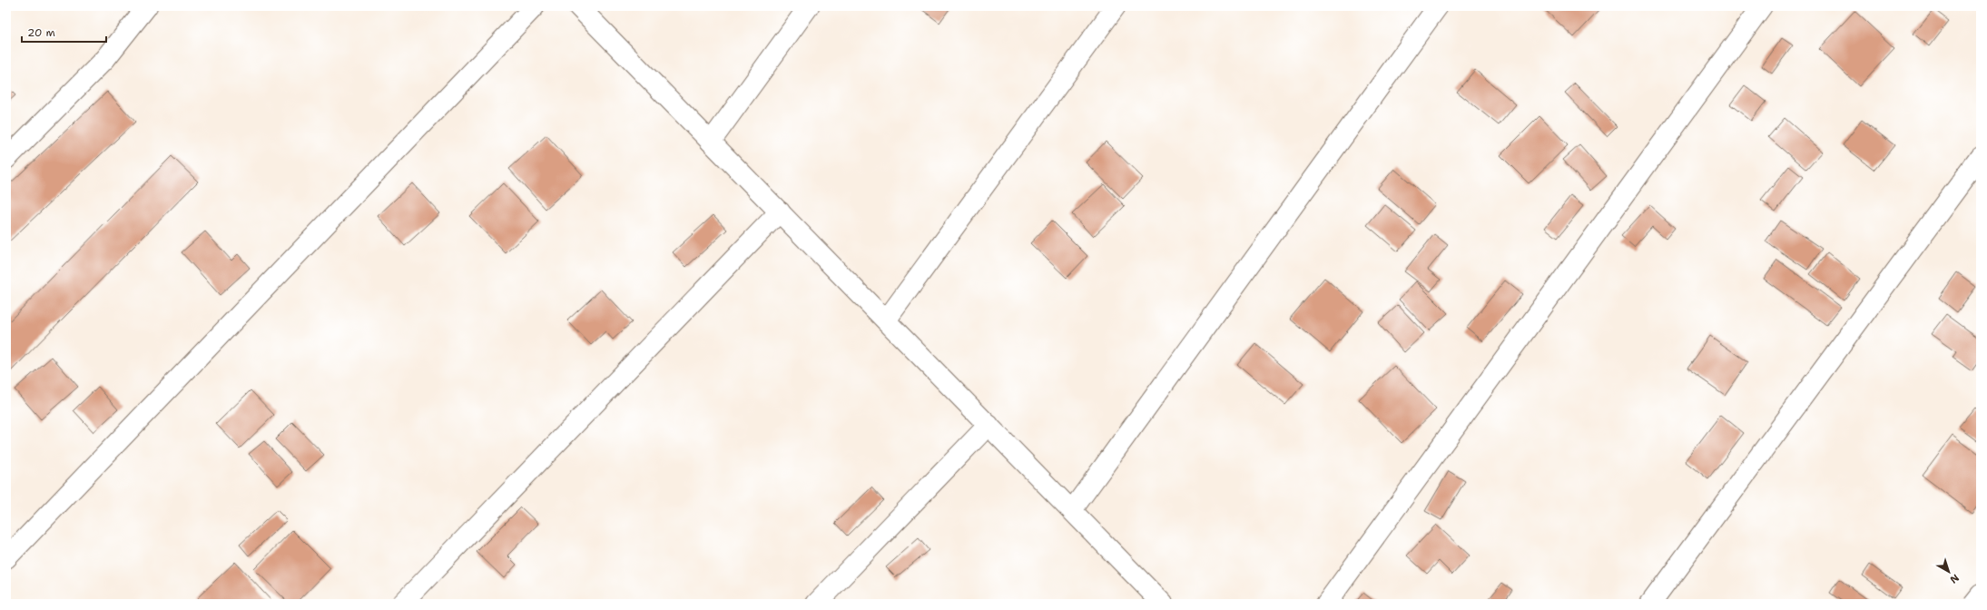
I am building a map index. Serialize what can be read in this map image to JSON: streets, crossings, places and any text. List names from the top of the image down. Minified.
{"scale_bar":"20 m","north":"bottom right"}
